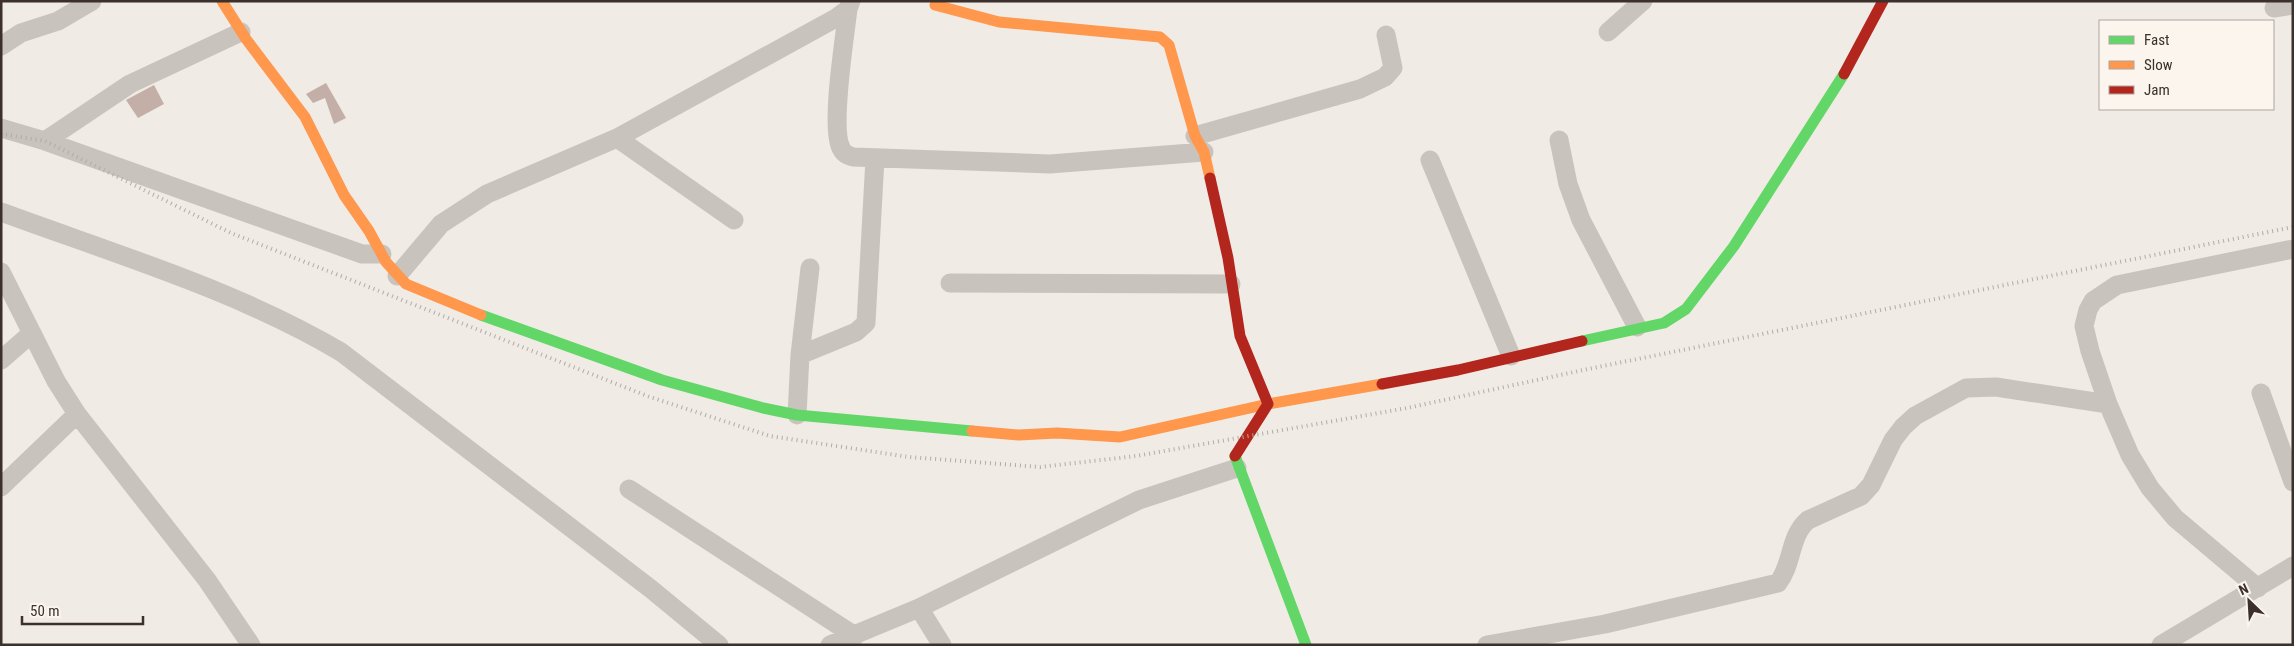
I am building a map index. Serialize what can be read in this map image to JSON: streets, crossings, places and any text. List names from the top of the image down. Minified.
{"legend":["Fast","Slow","Jam"],"scale_bar":"50 m","north":"top left"}
